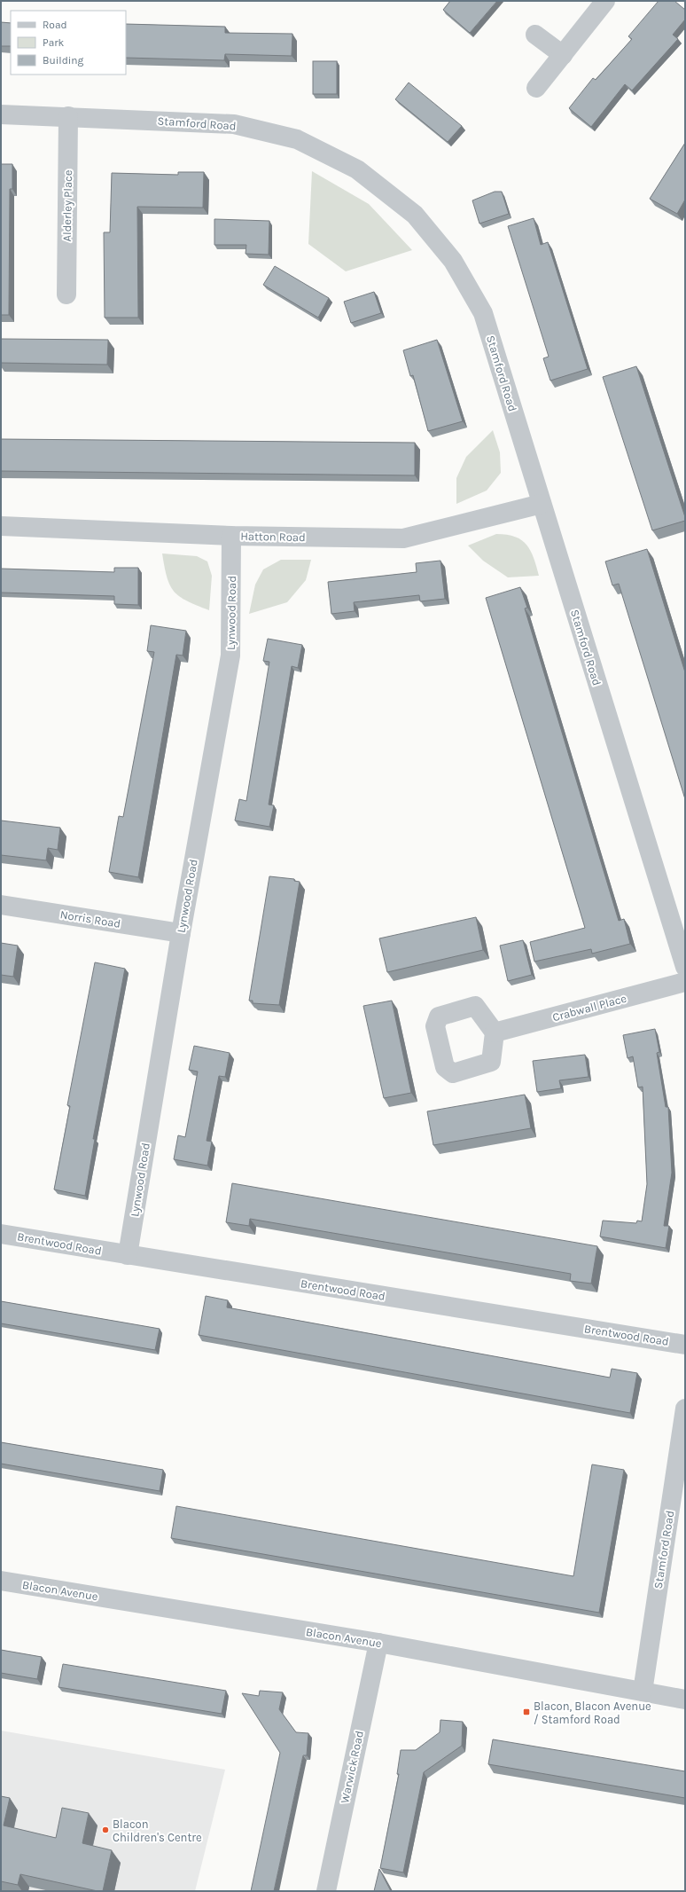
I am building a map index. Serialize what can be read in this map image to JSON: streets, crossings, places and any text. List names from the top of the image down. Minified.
{"streets":{"street":["Stamford Road","Alderley Place","Hatton Road","Lynwood Road","Norris Road","Crabwall Place","Brentwood Road","Blacon Avenue","Warwick Road"]},"crossings":[["Stamford Road","Alderley Place"],["Stamford Road","Hatton Road"],["Stamford Road","Blacon Avenue"],["Hatton Road","Lynwood Road"],["Lynwood Road","Norris Road"],["Lynwood Road","Brentwood Road"],["Blacon Avenue","Warwick Road"]],"places":{"transit":["Blacon, Blacon Avenue / Stamford Road"],"other":["Blacon Children's Centre"]},"legend":["Road","Park","Building"]}
